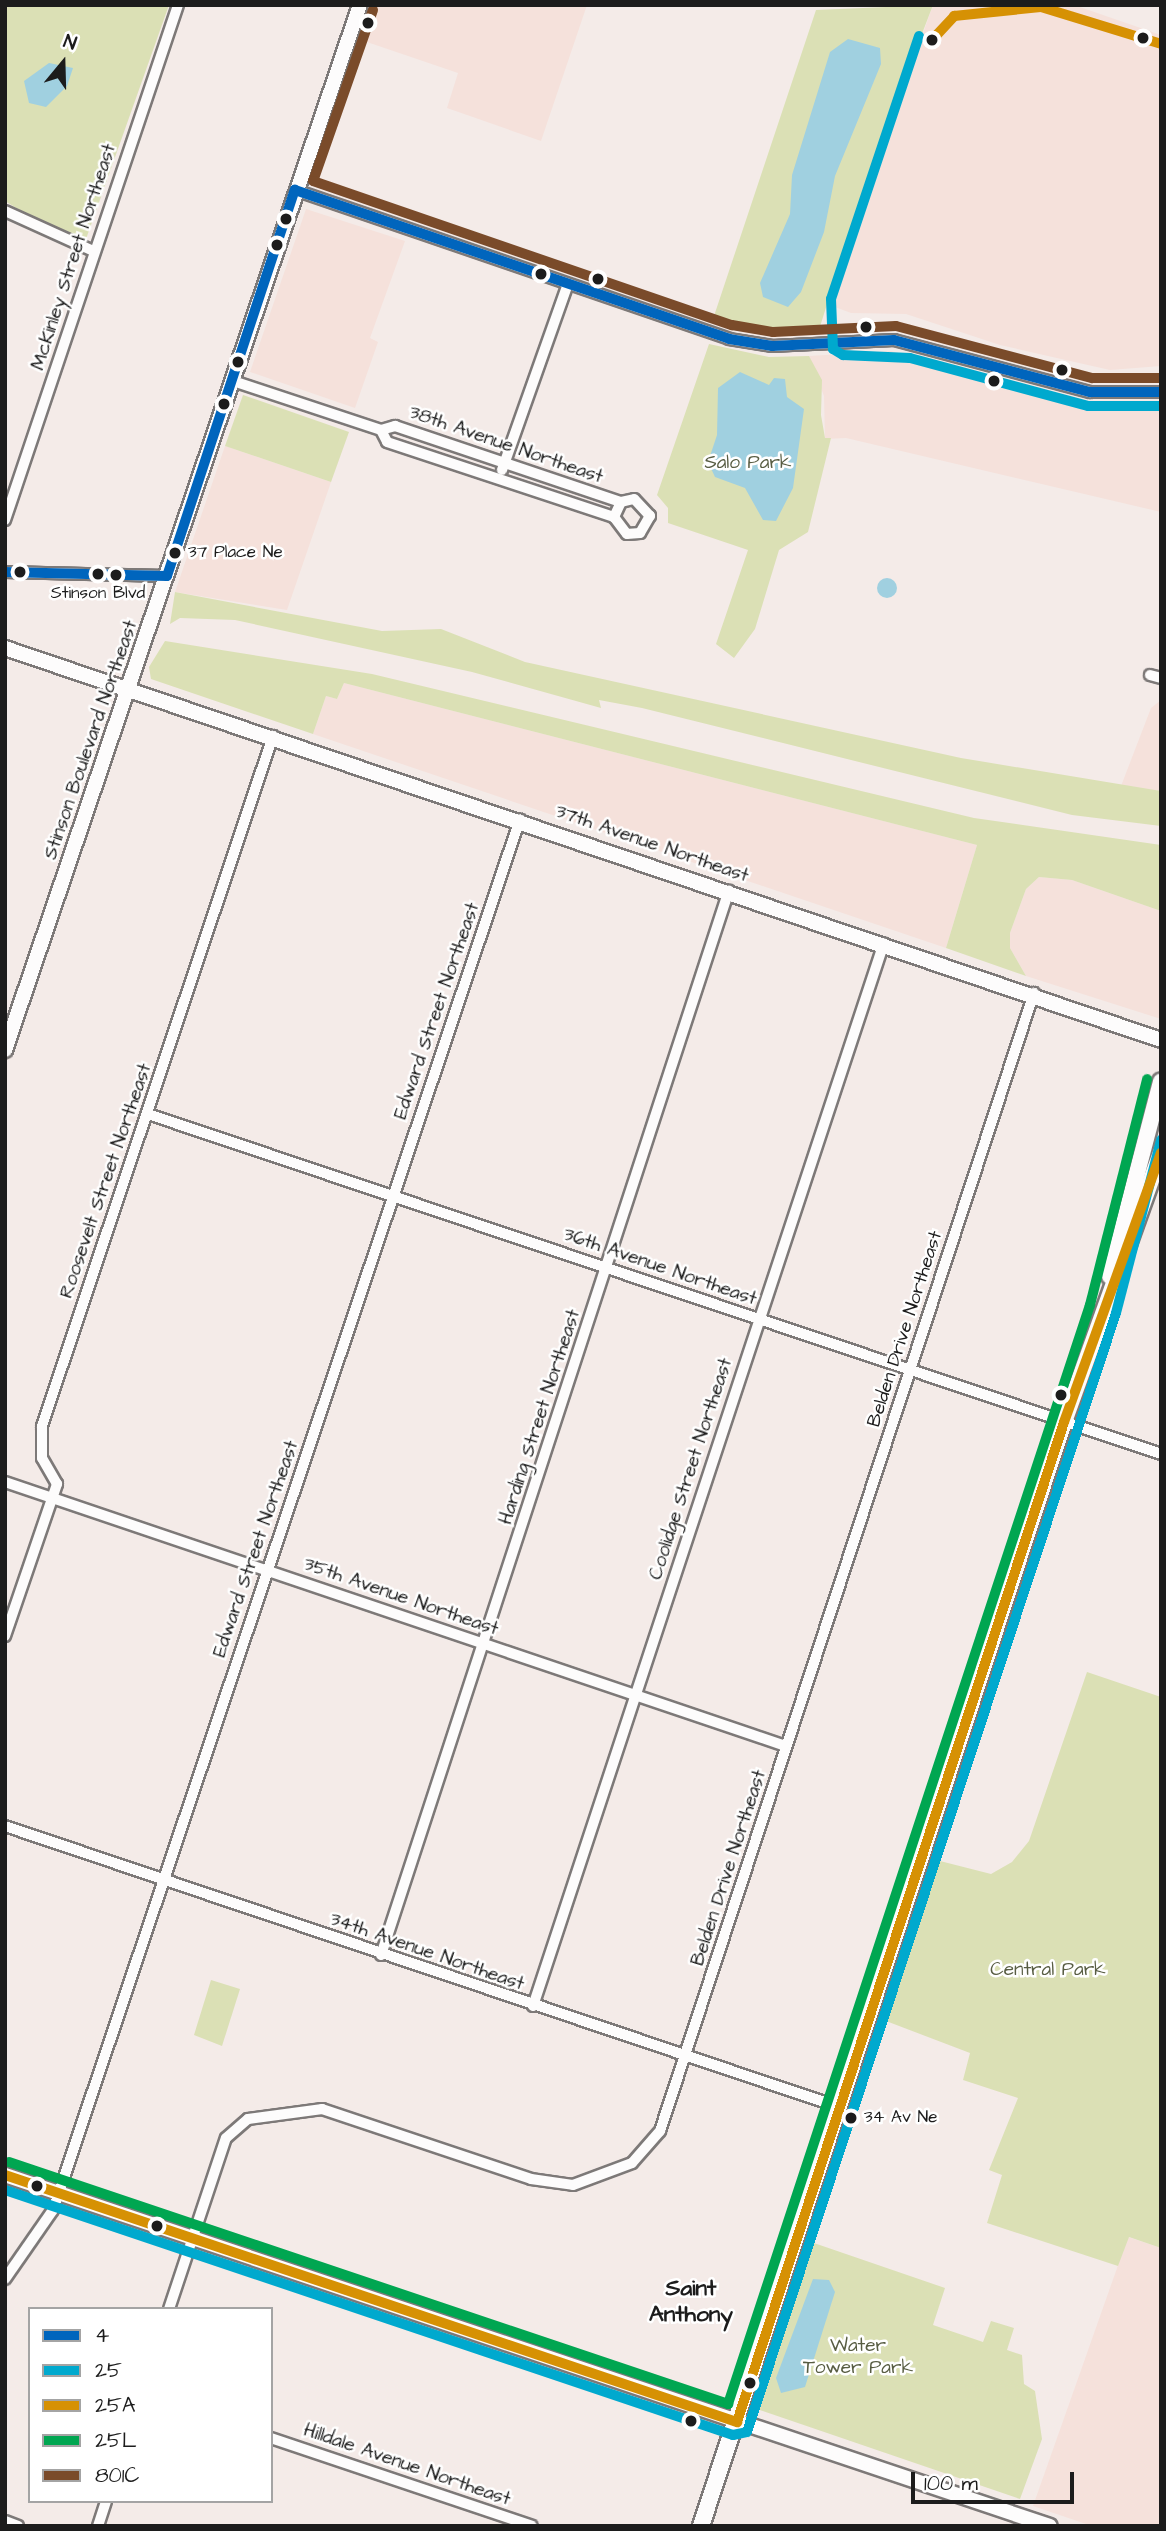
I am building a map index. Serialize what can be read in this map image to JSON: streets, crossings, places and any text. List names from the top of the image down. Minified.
{"streets":{"street":["McKinley Street Northeast","38th Avenue Northeast","Stinson Boulevard Northeast","37th Avenue Northeast","Edward Street Northeast","Roosevelt Street Northeast","36th Avenue Northeast","Belden Drive Northeast","Harding Street Northeast","Coolidge Street Northeast","35th Avenue Northeast","34th Avenue Northeast","Hilldale Avenue Northeast"]},"crossings":[["38th Avenue Northeast","Stinson Boulevard Northeast"],["Stinson Boulevard Northeast","37th Avenue Northeast"],["37th Avenue Northeast","Edward Street Northeast"],["37th Avenue Northeast","Roosevelt Street Northeast"],["37th Avenue Northeast","Belden Drive Northeast"],["37th Avenue Northeast","Harding Street Northeast"],["37th Avenue Northeast","Coolidge Street Northeast"],["Edward Street Northeast","36th Avenue Northeast"],["Edward Street Northeast","35th Avenue Northeast"],["Edward Street Northeast","34th Avenue Northeast"],["Roosevelt Street Northeast","36th Avenue Northeast"],["Roosevelt Street Northeast","35th Avenue Northeast"],["36th Avenue Northeast","Belden Drive Northeast"],["36th Avenue Northeast","Harding Street Northeast"],["36th Avenue Northeast","Coolidge Street Northeast"],["Belden Drive Northeast","35th Avenue Northeast"],["Belden Drive Northeast","34th Avenue Northeast"],["Harding Street Northeast","35th Avenue Northeast"],["Harding Street Northeast","34th Avenue Northeast"],["Coolidge Street Northeast","35th Avenue Northeast"],["Coolidge Street Northeast","34th Avenue Northeast"]],"districts":["Saint Anthony"],"parks":["Salo Park","Central Park","Water Tower Park"],"places":["37 Place Ne","Stinson Blvd","34 Av Ne"],"lines":["transit line 25A","transit line 801C","transit line 25","transit line 4","transit line 25L"],"legend":["4","25","25A","25L","801C"],"scale_bar":"100 m","north":"top"}
